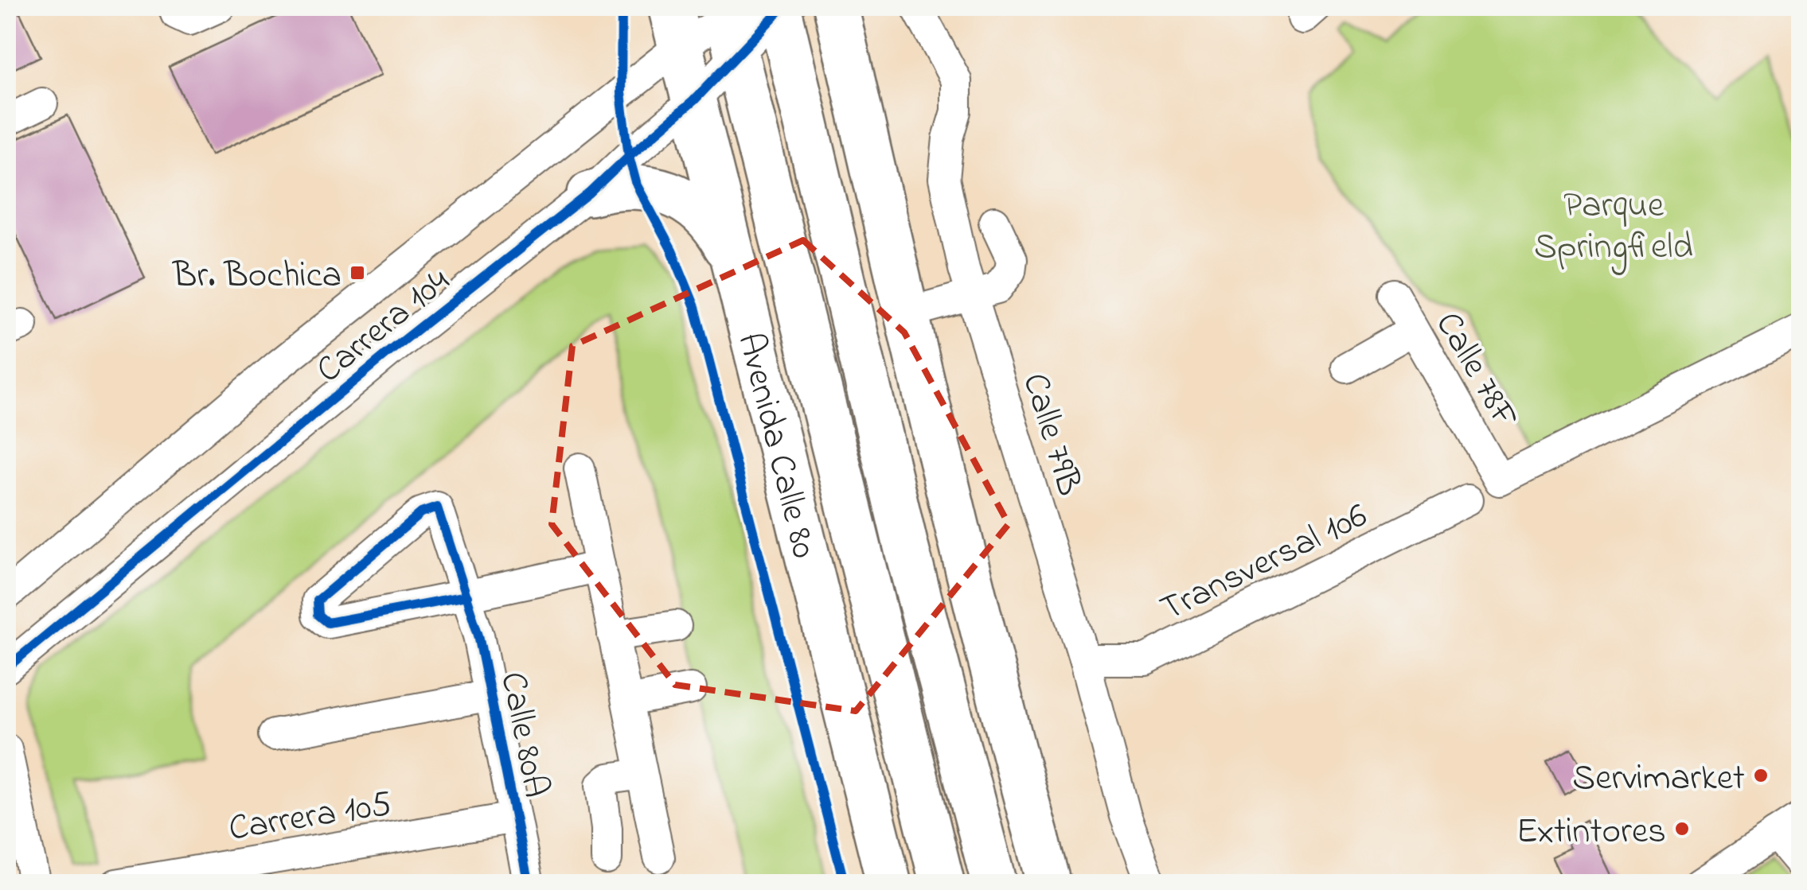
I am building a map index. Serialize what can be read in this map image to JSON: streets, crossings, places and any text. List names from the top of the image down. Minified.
{"streets":{"highway":["Avenida Calle 80"],"street":["Carrera 104","Calle 78F","Calle 79B","Transversal 106","Calle 80A","Carrera 105"]},"crossings":[["Carrera 104","Avenida Calle 80"],["Calle 79B","Transversal 106"],["Calle 80A","Carrera 105"]],"parks":["Parque Springfield"],"places":{"transit":["Br. Bochica"],"other":["Servimarket","Extintores"]}}
